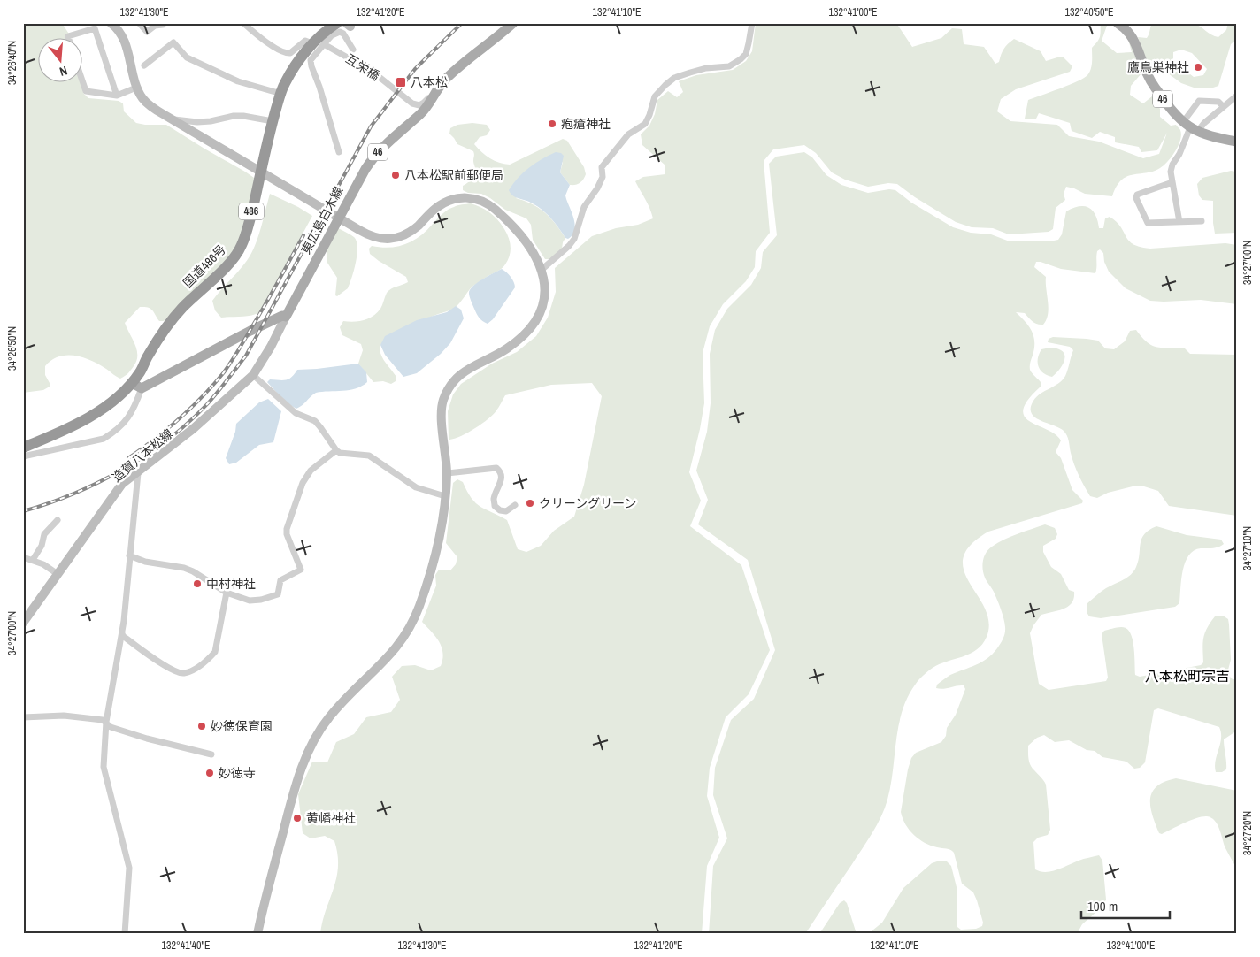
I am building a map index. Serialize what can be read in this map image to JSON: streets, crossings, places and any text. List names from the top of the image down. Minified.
{"streets":{"highway":["486","国道486号"],"main road":["46","東広島白木線"],"street":["互栄橋","造賀八本松線"]},"crossings":[["互栄橋","東広島白木線"],["互栄橋","国道486号"],["東広島白木線","造賀八本松線"]],"districts":["八本松町宗吉"],"places":{"other":["鷹鳥巣神社","疱瘡神社","八本松駅前郵便局","クリーングリーン","中村神社","妙徳保育園","妙徳寺","黄幡神社"],"transit":["八本松"]},"scale_bar":"100 m","north":"bottom","coordinates":["132°41'30\"E","132°41'20\"E","132°41'10\"E","132°41'00\"E","132°40'50\"E","34°26'40\"N","34°27'00\"N","34°26'50\"N","34°27'10\"N","34°27'20\"N","132°41'40\"E"]}
